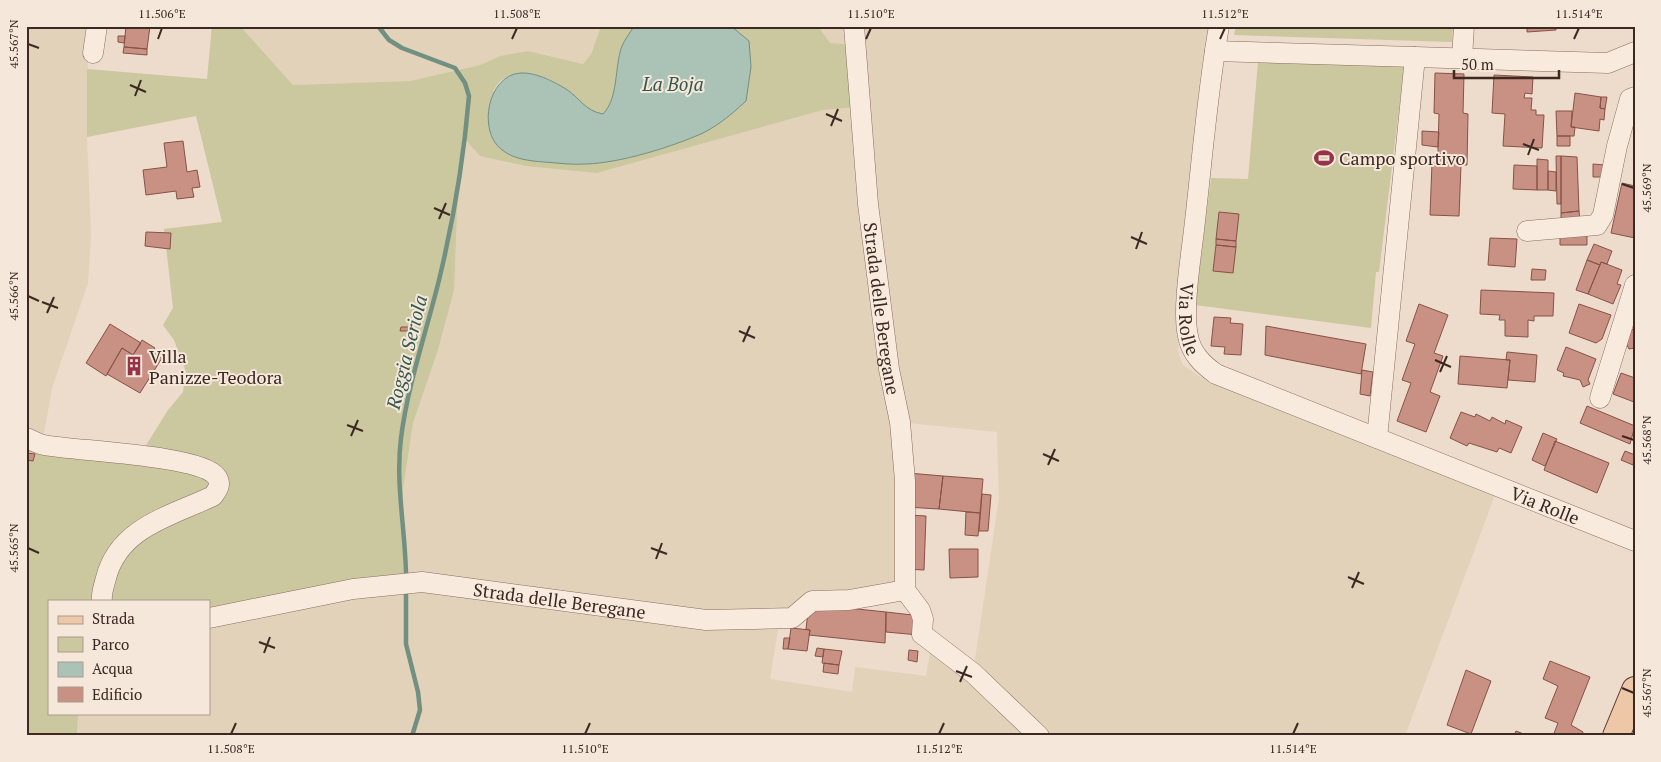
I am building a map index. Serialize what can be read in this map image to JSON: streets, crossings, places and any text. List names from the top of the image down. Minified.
{"streets":{"street":["Strada delle Beregane","Via Rolle"]},"water":["La Boja","Roggia Seriola"],"places":{"sports":["Campo sportivo"],"building":["Villa Panizze-Teodora"]},"legend":["Strada","Parco","Acqua","Edificio"],"scale_bar":"50 m","coordinates":["11.506°E","11.508°E","11.510°E","11.512°E","11.514°E","45.567°N","45.569°N","45.566°N","45.568°N","45.565°N"]}
